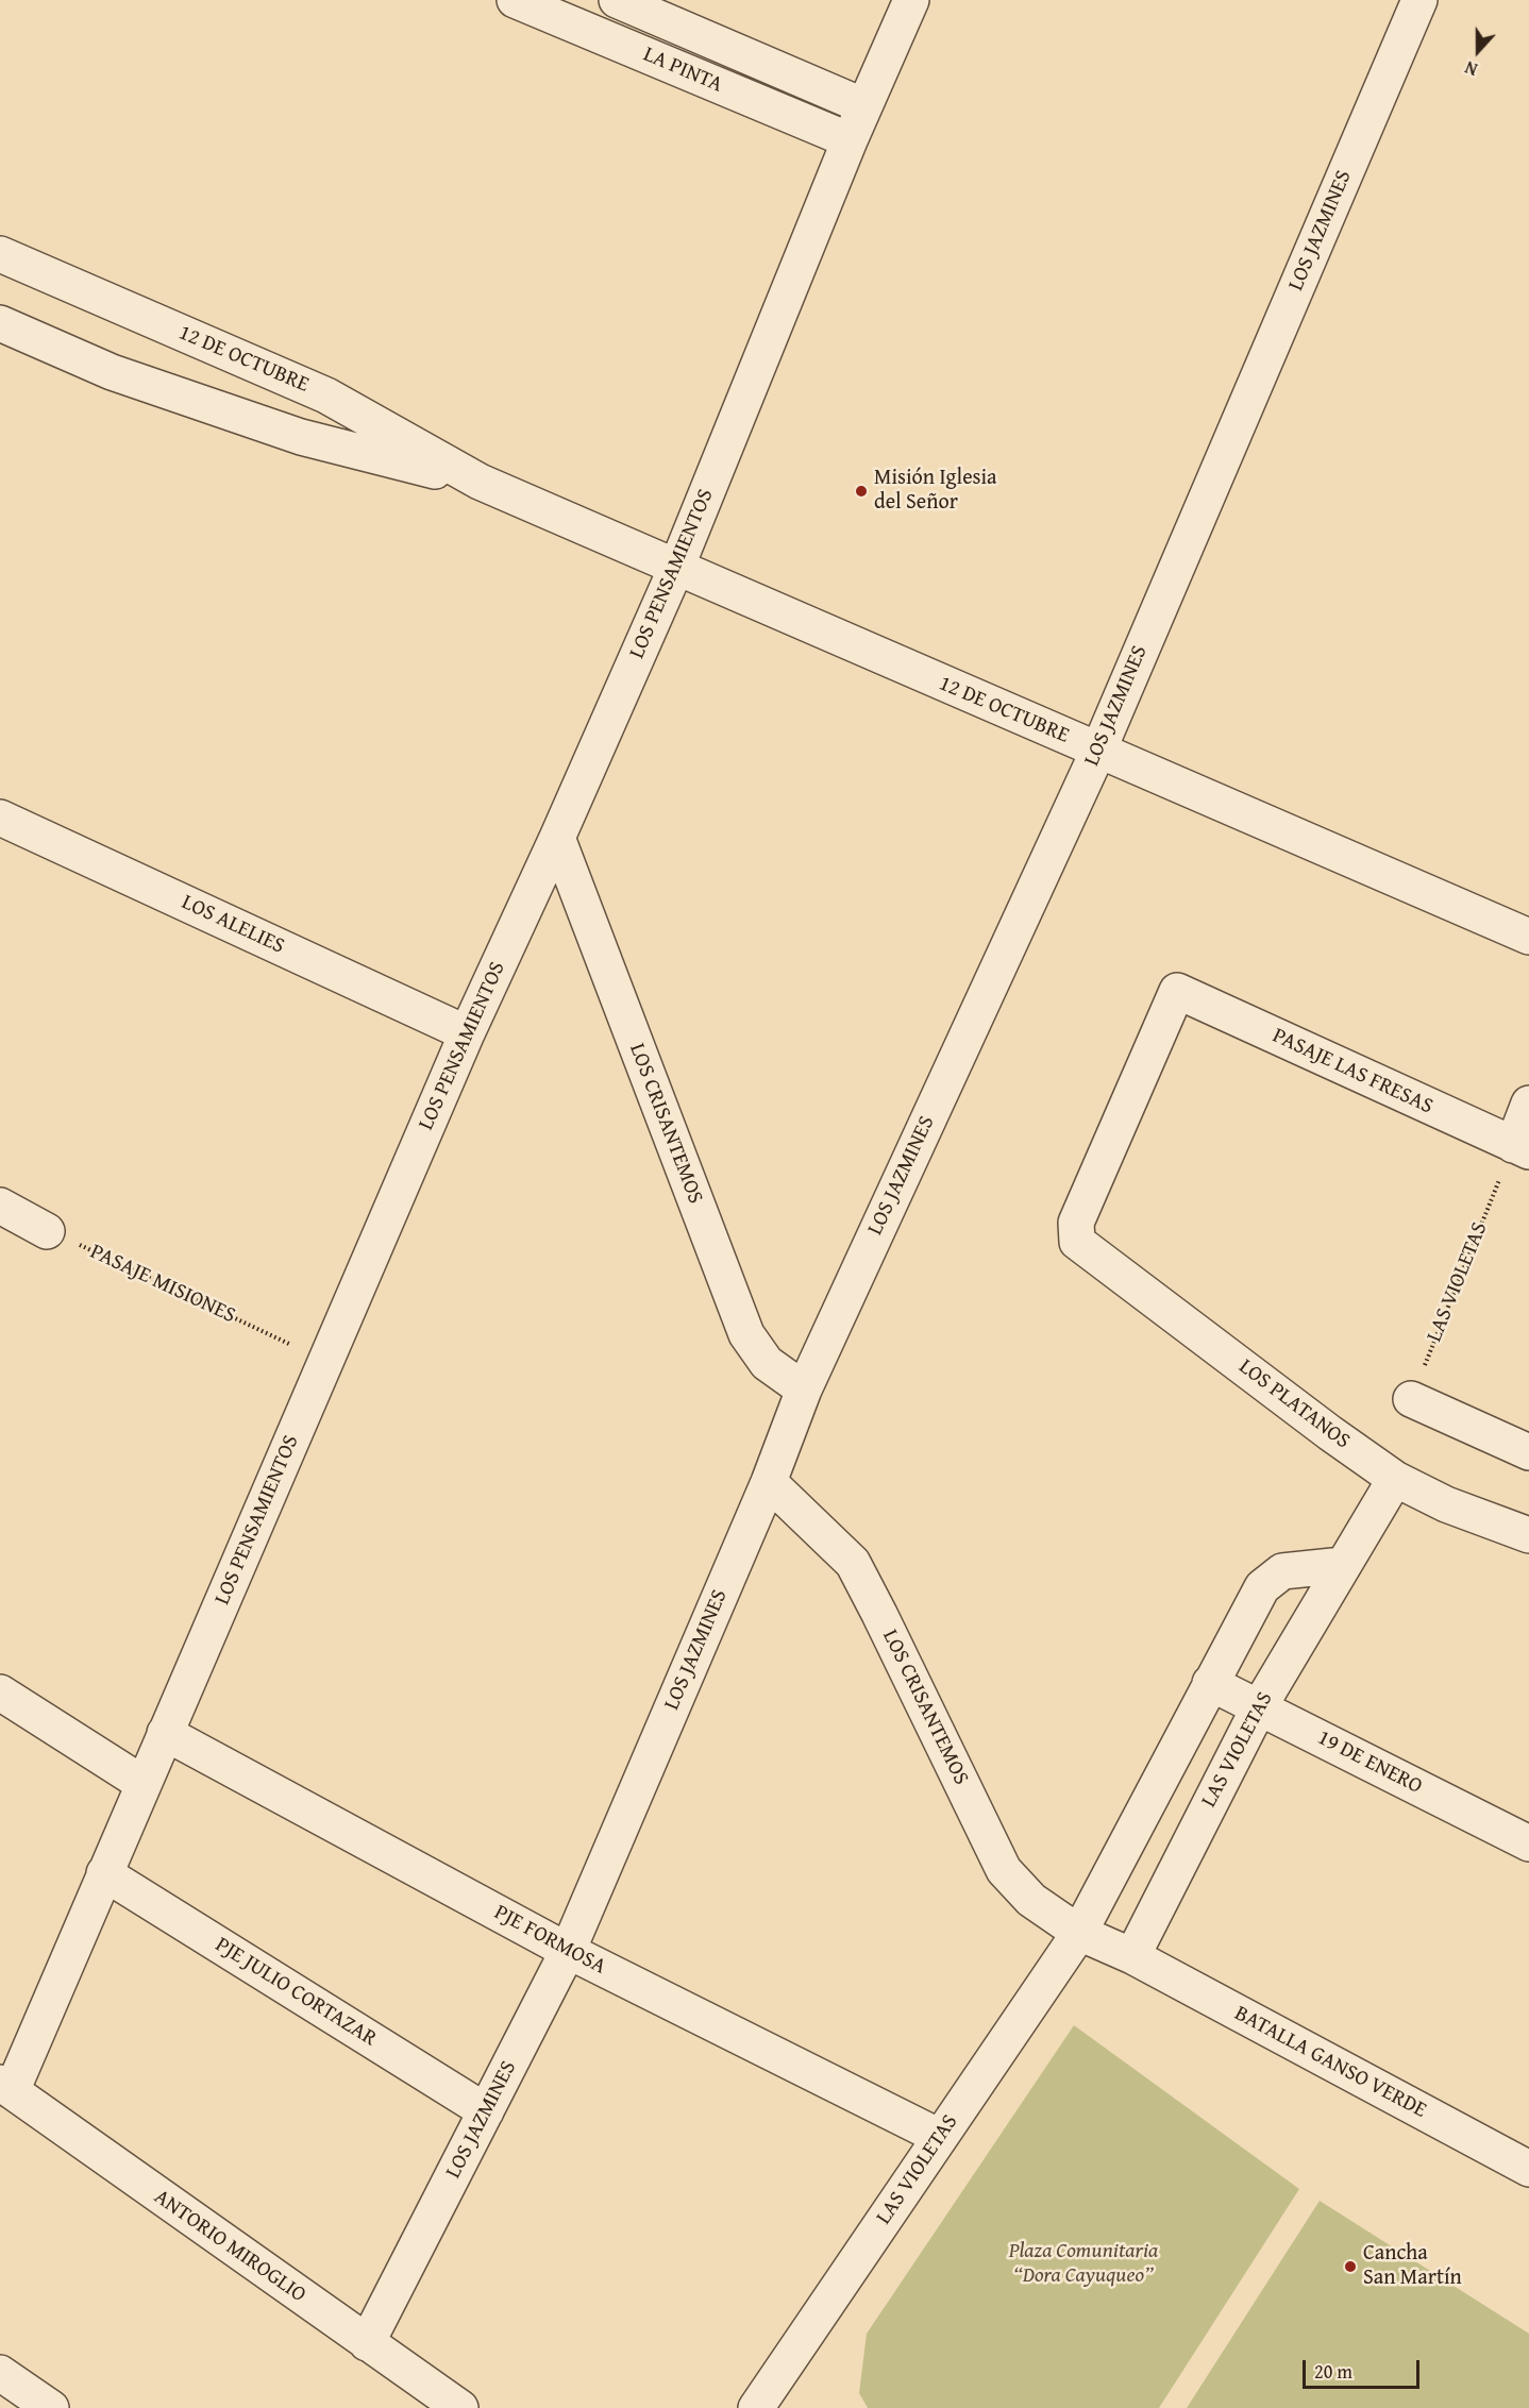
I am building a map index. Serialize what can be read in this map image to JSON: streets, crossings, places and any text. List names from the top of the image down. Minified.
{"streets":{"street":["LA PINTA","LOS JAZMINES","12 DE OCTUBRE","LOS PENSAMIENTOS","LOS ALELIES","PASAJE LAS FRESAS","LOS CRISANTEMOS","LAS VIOLETAS","LOS PLATANOS","19 DE ENERO","PJE FORMOSA","PJE JULIO CORTAZAR","BATALLA GANSO VERDE","ANTORIO MIROGLIO"],"path":["PASAJE MISIONES"]},"crossings":[["LA PINTA","LOS PENSAMIENTOS"],["LOS JAZMINES","12 DE OCTUBRE"],["LOS JAZMINES","LOS CRISANTEMOS"],["LOS JAZMINES","PJE FORMOSA"],["LOS JAZMINES","PJE JULIO CORTAZAR"],["LOS JAZMINES","ANTORIO MIROGLIO"],["12 DE OCTUBRE","LOS PENSAMIENTOS"],["LOS PENSAMIENTOS","LOS ALELIES"],["LOS PENSAMIENTOS","LOS CRISANTEMOS"],["LOS PENSAMIENTOS","PASAJE MISIONES"],["LOS PENSAMIENTOS","PJE FORMOSA"],["LOS PENSAMIENTOS","PJE JULIO CORTAZAR"],["LOS PENSAMIENTOS","ANTORIO MIROGLIO"],["PASAJE LAS FRESAS","LAS VIOLETAS"],["PASAJE LAS FRESAS","LOS PLATANOS"],["LOS CRISANTEMOS","LAS VIOLETAS"],["LAS VIOLETAS","LOS PLATANOS"],["LAS VIOLETAS","19 DE ENERO"],["LAS VIOLETAS","PJE FORMOSA"],["LAS VIOLETAS","BATALLA GANSO VERDE"]],"parks":["Plaza Comunitaria “Dora Cayuqueo”"],"places":["Misión Iglesia del Señor","Cancha San Martín"],"scale_bar":"20 m","north":"bottom"}
